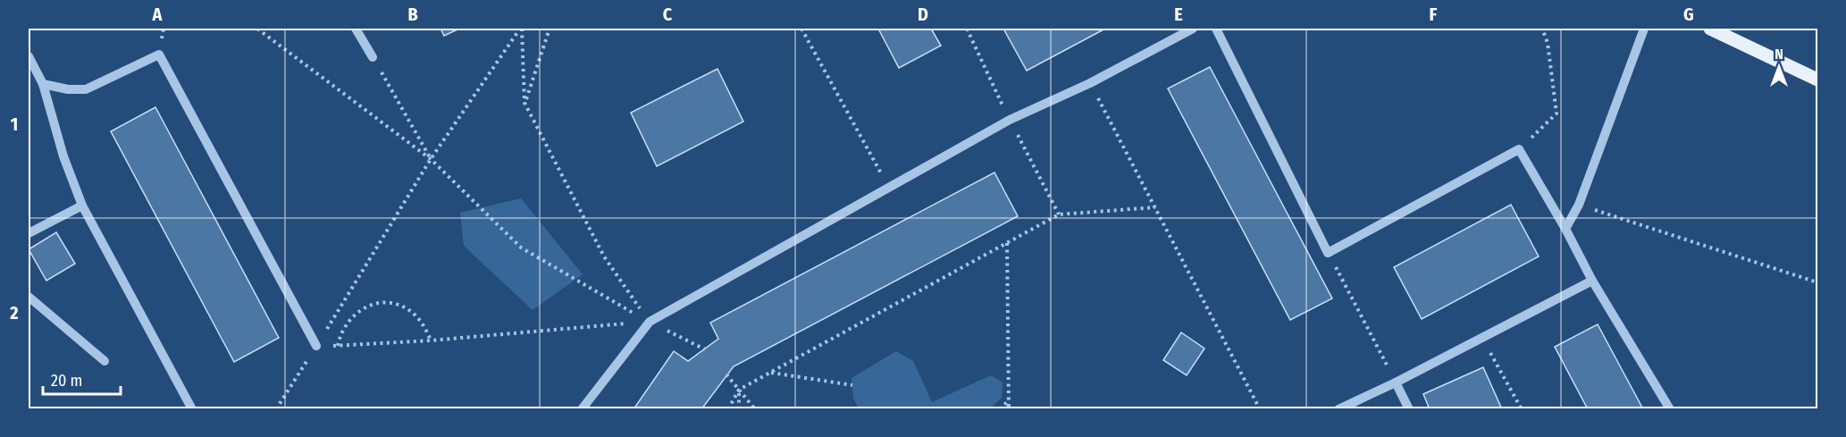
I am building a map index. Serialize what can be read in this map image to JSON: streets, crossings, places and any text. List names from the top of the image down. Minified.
{"scale_bar":"20 m","north":"top","grid":{"columns":["A","B","C","D","E","F","G"],"rows":["1","2"]}}
